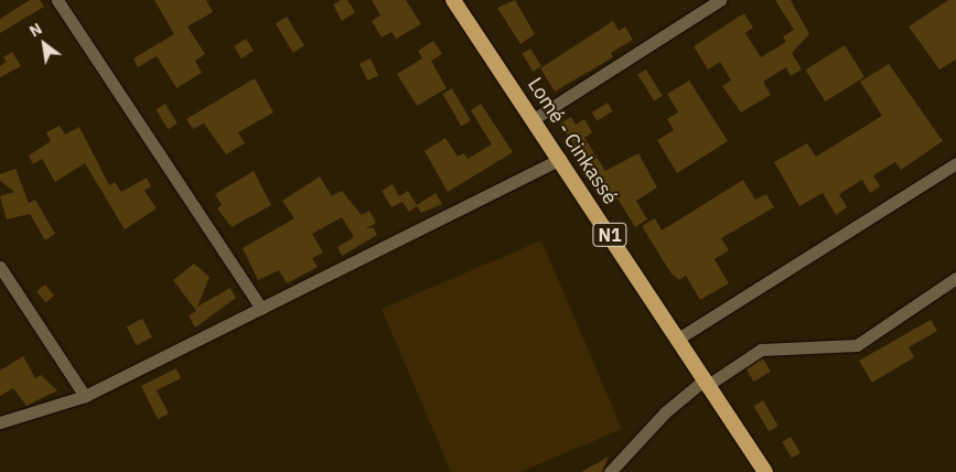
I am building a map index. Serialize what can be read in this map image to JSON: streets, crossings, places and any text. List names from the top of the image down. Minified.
{"streets":{"highway":["Lomé - Cinkassé","N1"]},"north":"top left"}
